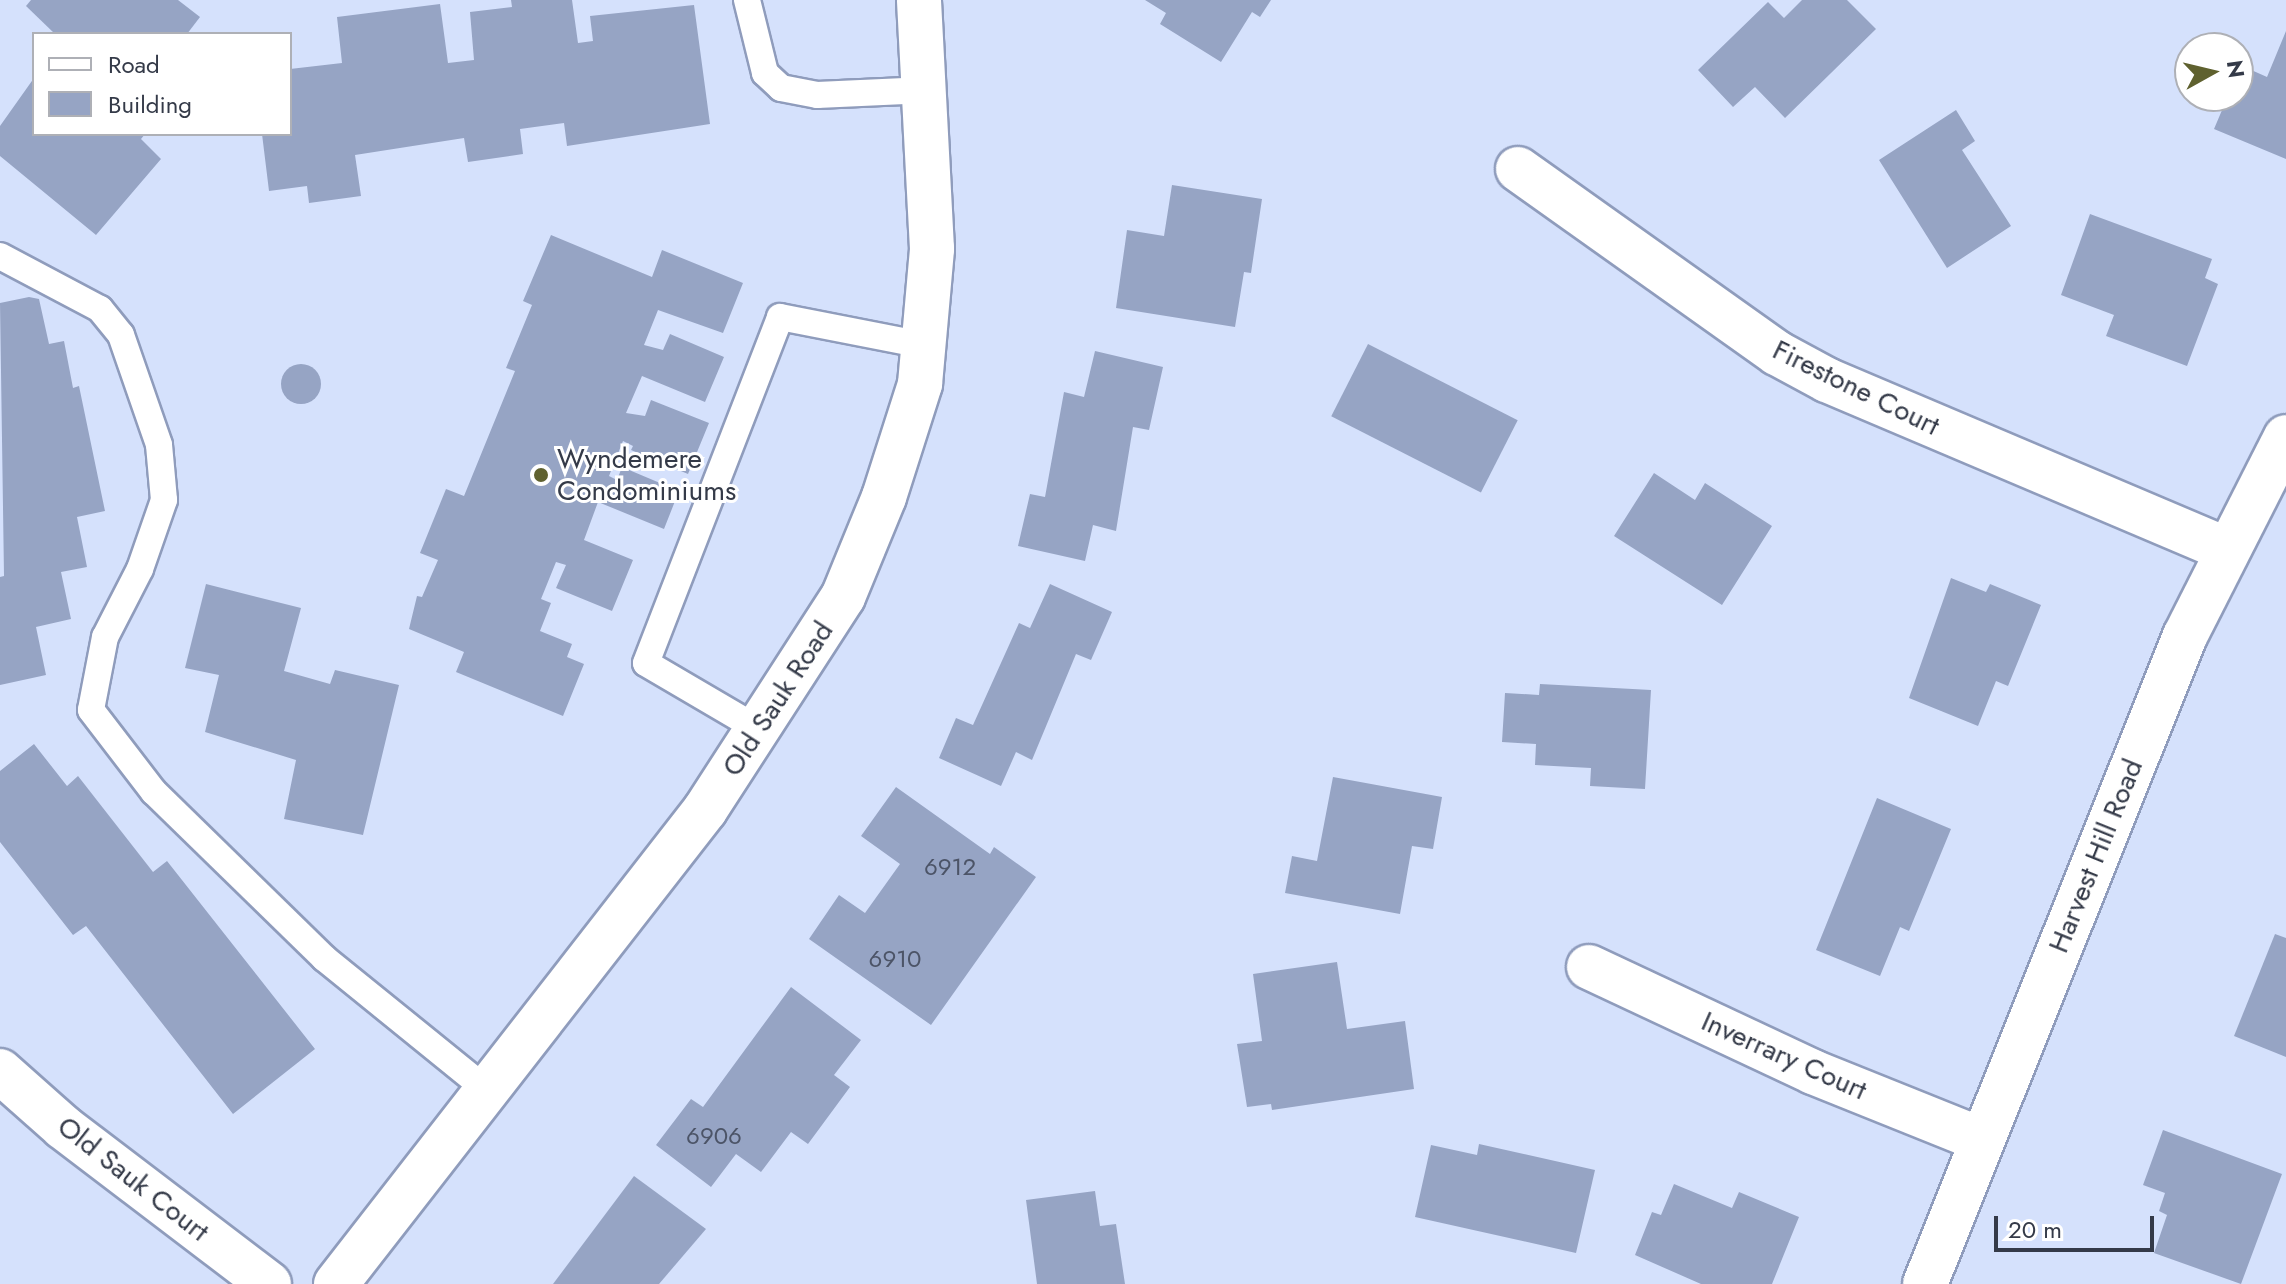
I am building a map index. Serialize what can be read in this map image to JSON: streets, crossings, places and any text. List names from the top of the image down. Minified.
{"streets":{"street":["Firestone Court","Old Sauk Road","Harvest Hill Road","Inverrary Court","Old Sauk Court"]},"crossings":[["Firestone Court","Harvest Hill Road"],["Harvest Hill Road","Inverrary Court"]],"places":["Wyndemere Condominiums"],"house_numbers":["6912","6910","6906"],"legend":["Road","Building"],"scale_bar":"20 m","north":"right"}
